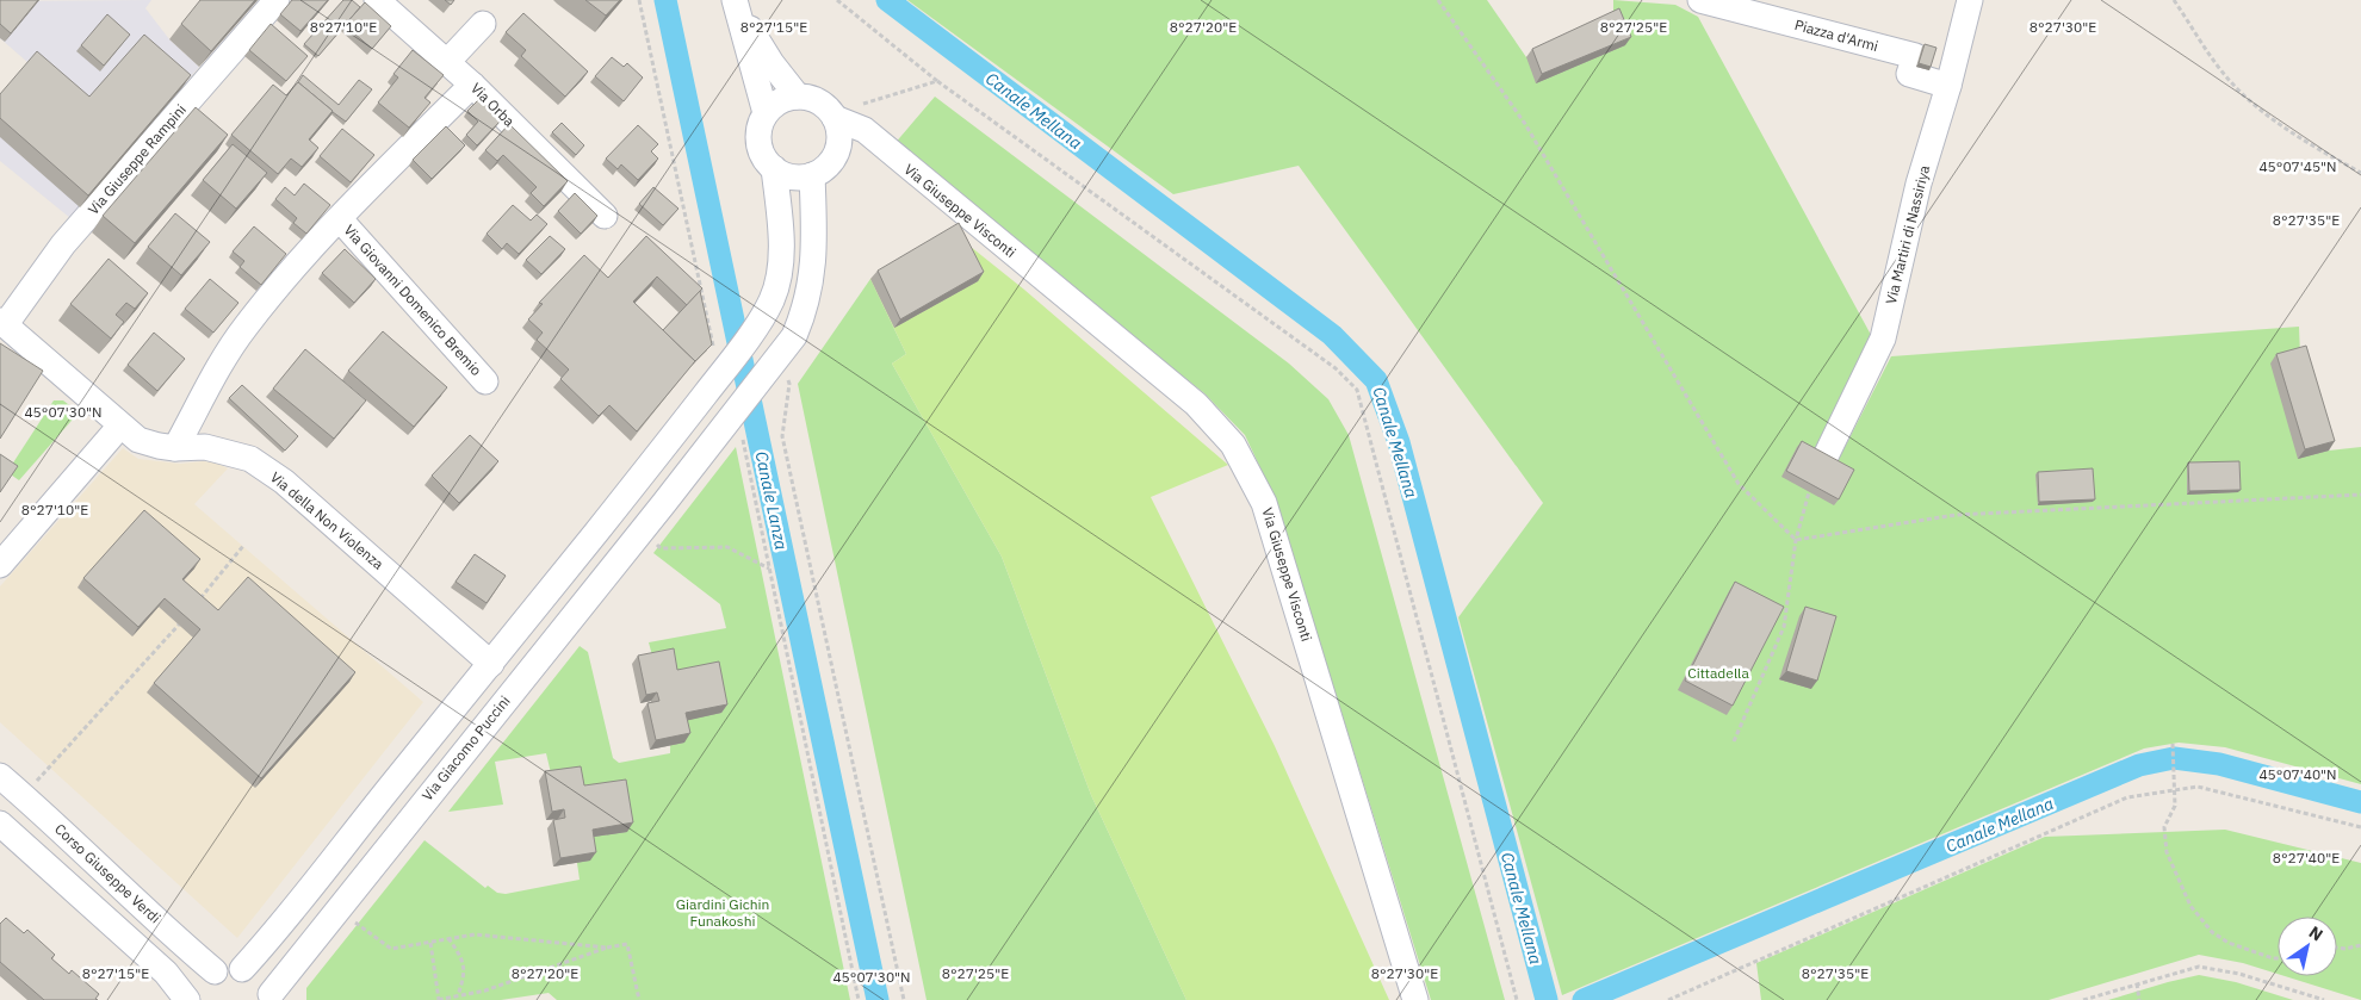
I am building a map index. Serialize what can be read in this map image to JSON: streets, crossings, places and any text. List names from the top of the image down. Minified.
{"streets":{"street":["Piazza d'Armi","Via Orba","Via Giuseppe Rampini","Via Giuseppe Visconti","Via Martiri di Nassiriya","Via Giovanni Domenico Bremio","Via della Non Violenza","Via Giacomo Puccini","Corso Giuseppe Verdi"]},"crossings":[["Piazza d'Armi","Via Martiri di Nassiriya"],["Via Orba","Via Giovanni Domenico Bremio"],["Via Giuseppe Rampini","Via della Non Violenza"],["Via Giuseppe Visconti","Via Giacomo Puccini"],["Via Giovanni Domenico Bremio","Via della Non Violenza"]],"water":["Canale Mellana","Canale Lanza"],"parks":["Cittadella","Giardini Gichin Funakoshi"],"north":"top right","coordinates":["8°27'10\"E","8°27'15\"E","8°27'20\"E","8°27'25\"E","8°27'30\"E","45°07'45\"N","8°27'35\"E","45°07'30\"N","45°07'40\"N","8°27'40\"E"]}
